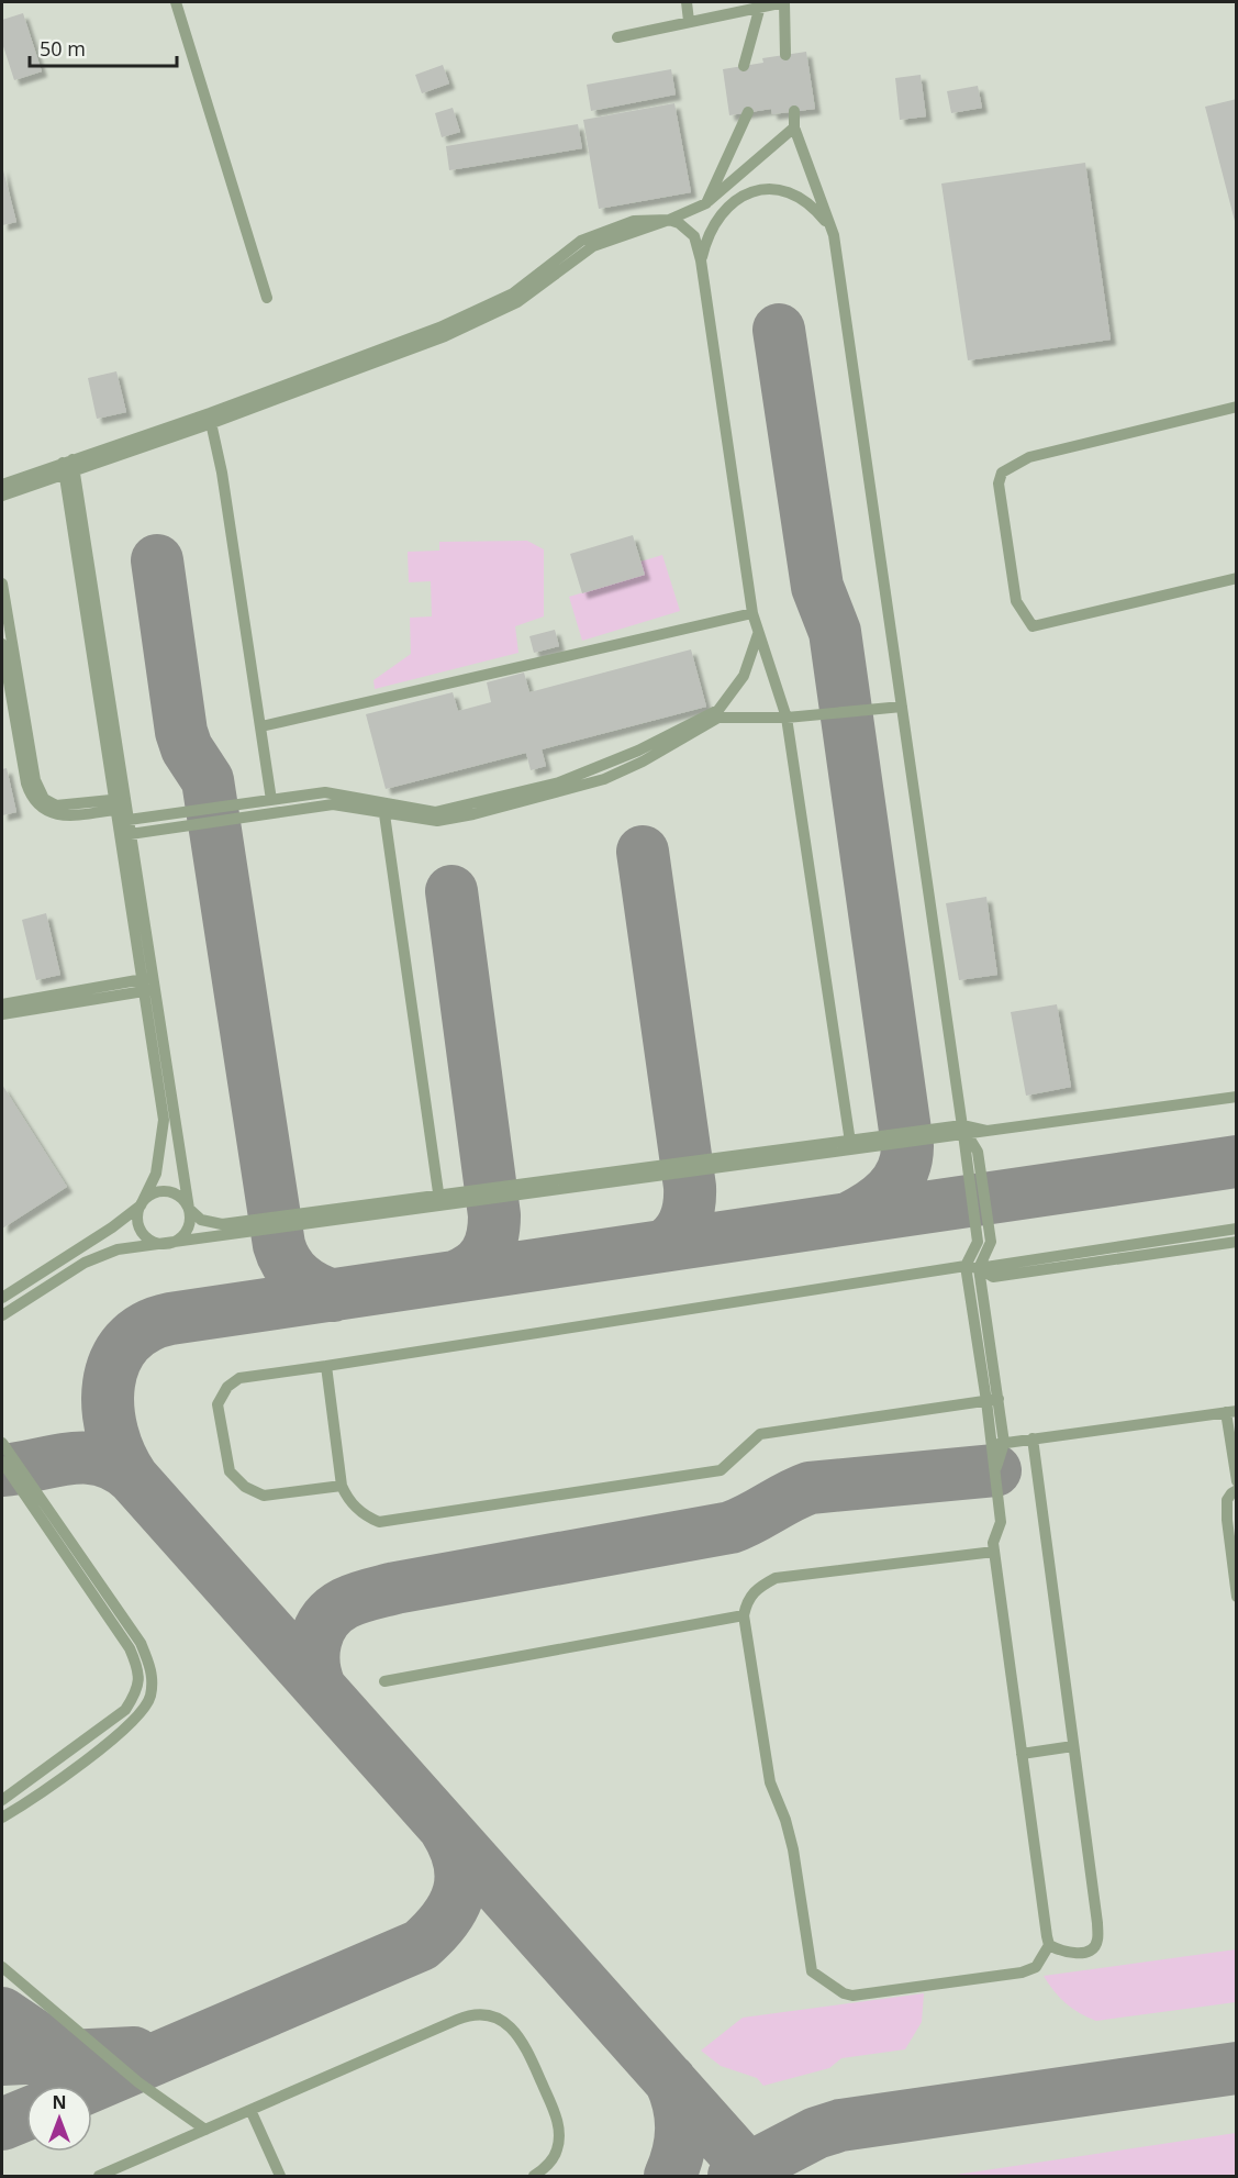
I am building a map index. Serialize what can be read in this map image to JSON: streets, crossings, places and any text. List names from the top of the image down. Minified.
{"scale_bar":"50 m","north":"top"}
